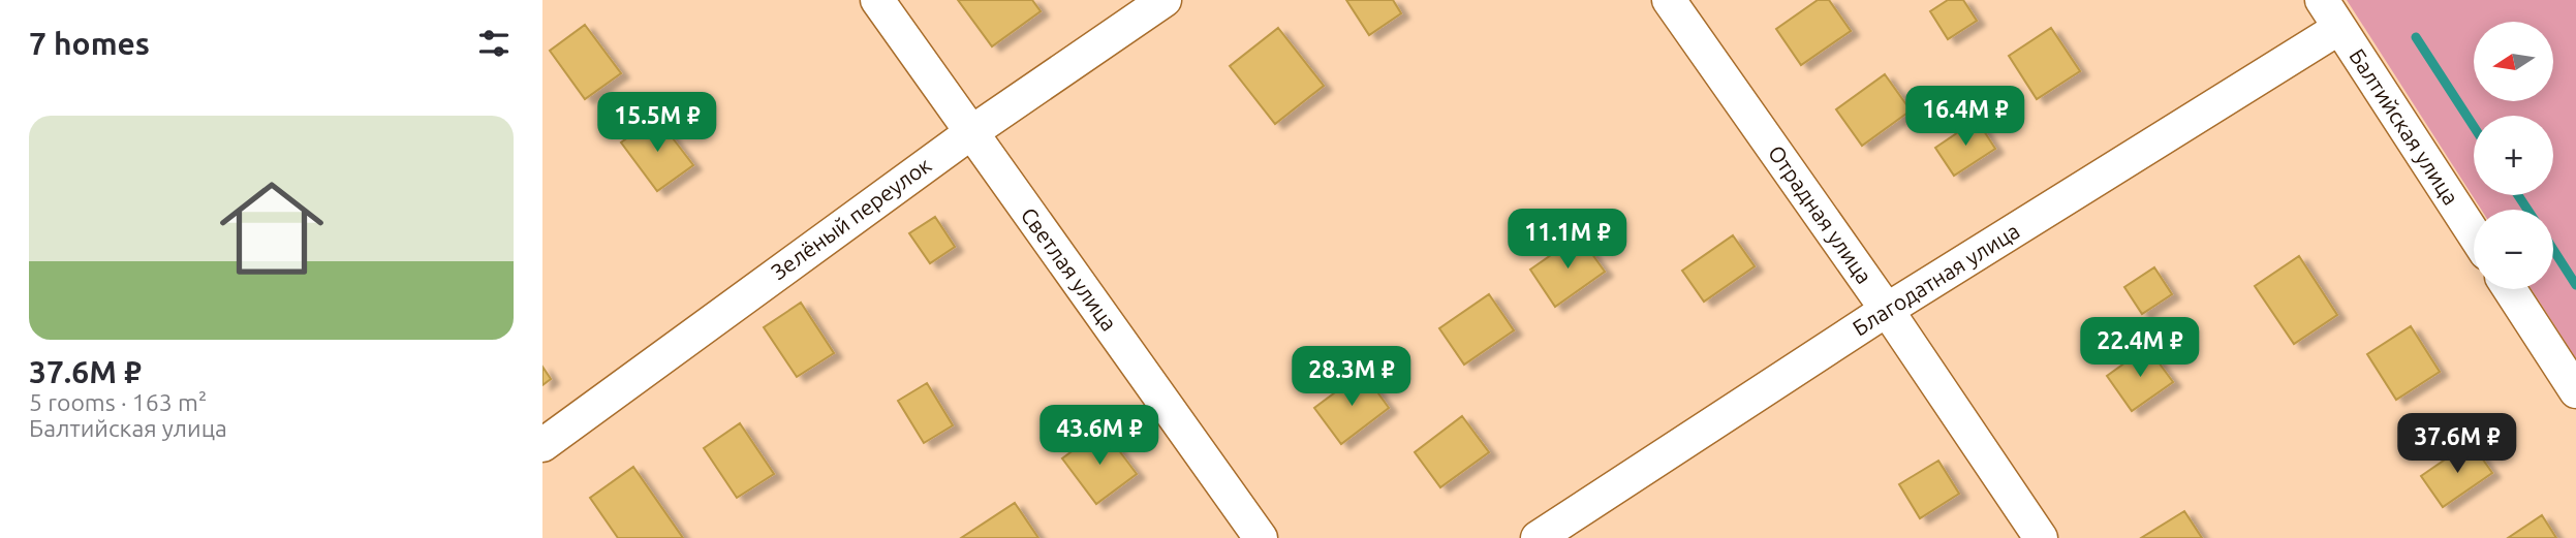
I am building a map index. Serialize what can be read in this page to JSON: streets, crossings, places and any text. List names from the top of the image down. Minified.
{"streets":{"street":["Балтийская улица","Отрадная улица","Зелёный переулок","Светлая улица","Благодатная улица"]},"crossings":[["Балтийская улица","Благодатная улица"],["Отрадная улица","Благодатная улица"],["Зелёный переулок","Светлая улица"]],"north":"left","page":{"heading":"7 homes","map_buttons":["+","−"],"price":["16.4M ₽","15.5M ₽","11.1M ₽","22.4M ₽","28.3M ₽","43.6M ₽","37.6M ₽"],"list":[{"name":"37.6M ₽","note":"5 rooms · 163 m² · Балтийская улица"}]}}
